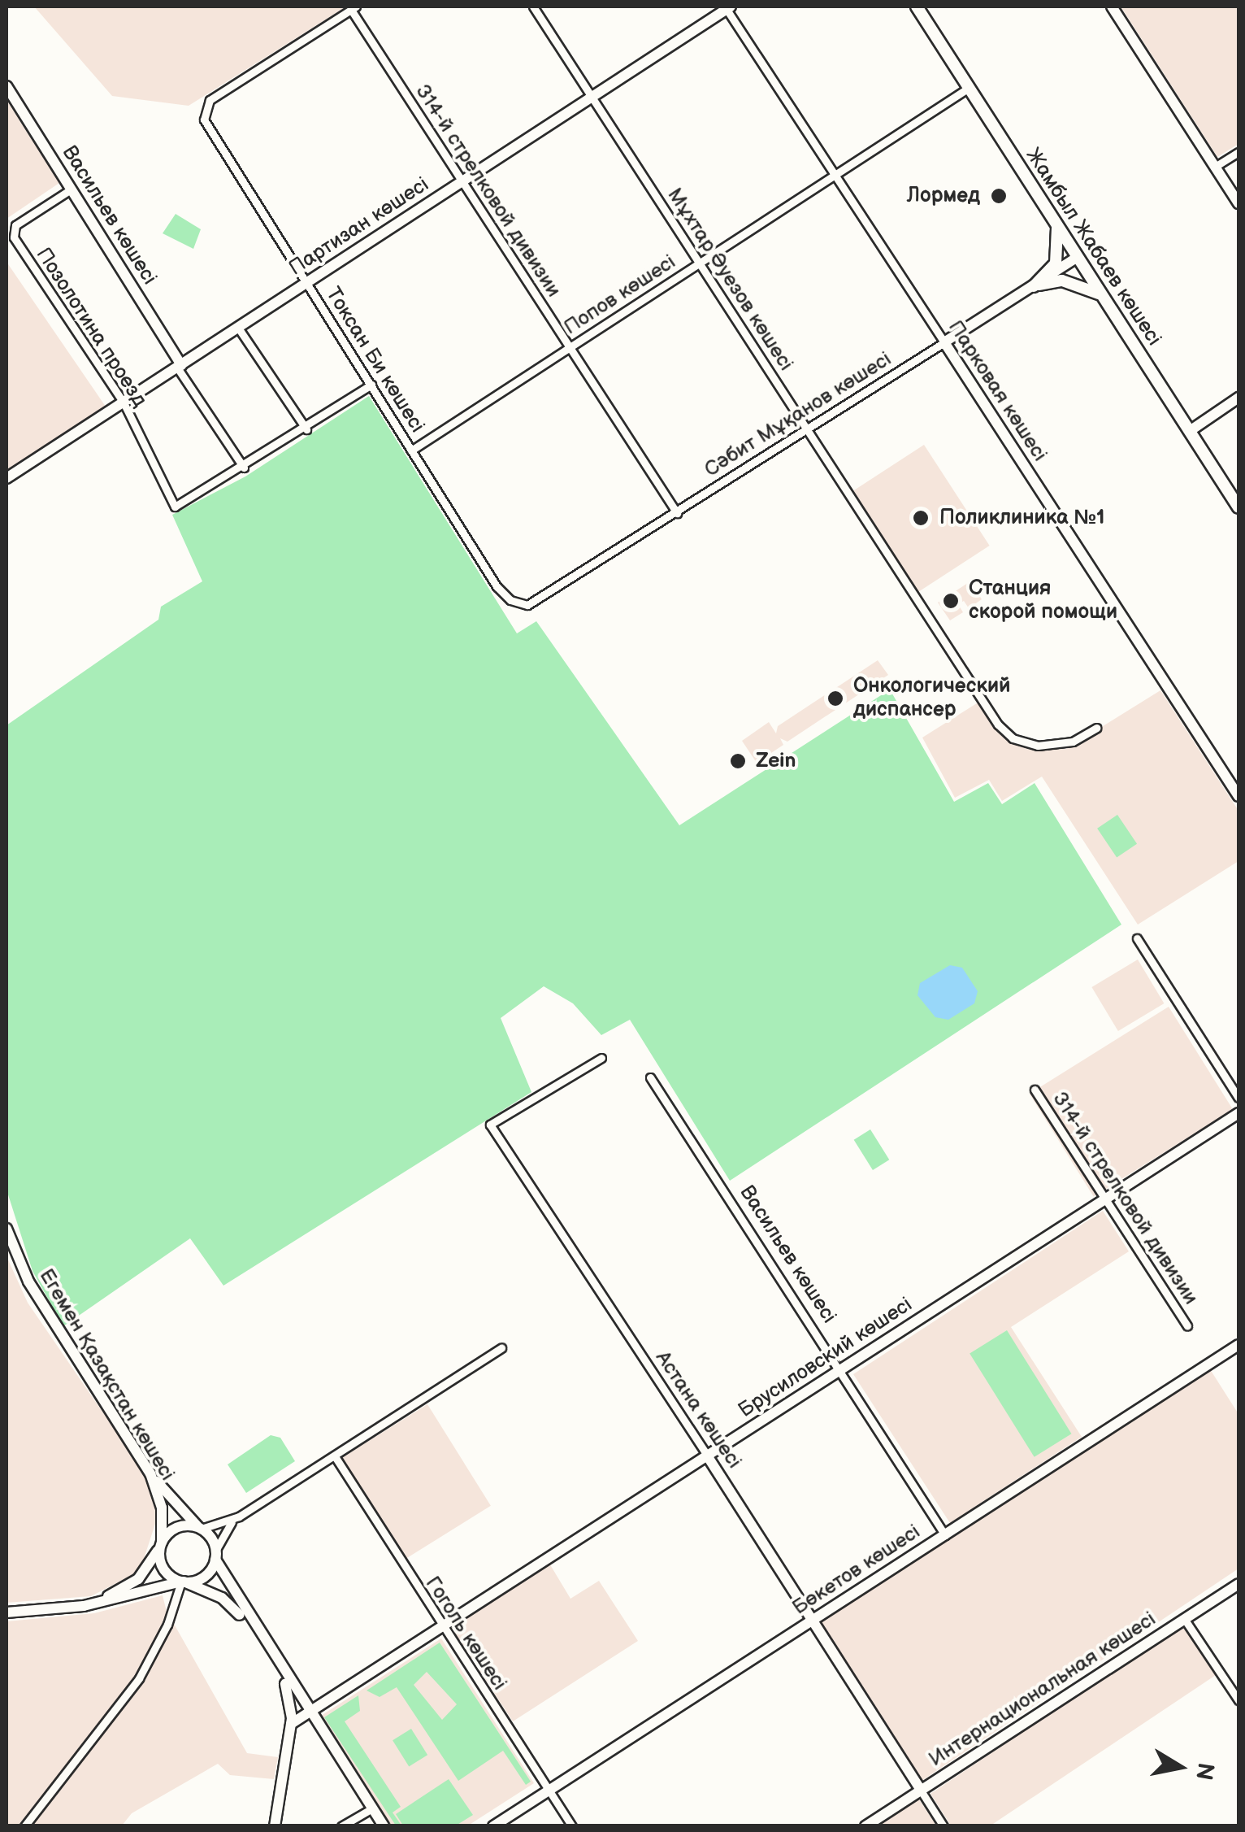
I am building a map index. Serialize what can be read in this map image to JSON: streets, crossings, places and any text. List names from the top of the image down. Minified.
{"streets":{"main road":["Васильев көшесі","Партизан көшесі","Жамбыл Жабаев көшесі","Парковая көшесі","Сәбит Мұқанов көшесі","Брусиловский көшесі","Егемен Қазақстан көшесі","Астана көшесі","Бөкетов көшесі","Интернациональная көшесі"],"street":["314-й стрелковой дивизии","Мұхтар Әуезов көшесі","Попов көшесі","Позолотина проезд","Токсан Би көшесі","Гоголь көшесі"]},"crossings":[["314-й стрелковой дивизии","Партизан көшесі"],["314-й стрелковой дивизии","Попов көшесі"],["314-й стрелковой дивизии","Токсан Би көшесі"],["314-й стрелковой дивизии","Сәбит Мұқанов көшесі"],["314-й стрелковой дивизии","Брусиловский көшесі"],["Васильев көшесі","Партизан көшесі"],["Васильев көшесі","Позолотина проезд"],["Васильев көшесі","Брусиловский көшесі"],["Васильев көшесі","Бөкетов көшесі"],["Партизан көшесі","Мұхтар Әуезов көшесі"],["Партизан көшесі","Позолотина проезд"],["Партизан көшесі","Токсан Би көшесі"],["Партизан көшесі","Парковая көшесі"],["Жамбыл Жабаев көшесі","Попов көшесі"],["Жамбыл Жабаев көшесі","Сәбит Мұқанов көшесі"],["Мұхтар Әуезов көшесі","Попов көшесі"],["Мұхтар Әуезов көшесі","Сәбит Мұқанов көшесі"],["Попов көшесі","Токсан Би көшесі"],["Попов көшесі","Парковая көшесі"],["Токсан Би көшесі","Сәбит Мұқанов көшесі"],["Парковая көшесі","Сәбит Мұқанов көшесі"],["Брусиловский көшесі","Астана көшесі"],["Брусиловский көшесі","Гоголь көшесі"],["Астана көшесі","Бөкетов көшесі"],["Астана көшесі","Интернациональная көшесі"],["Бөкетов көшесі","Гоголь көшесі"]],"places":["Лормед","Поликлиника №1","Станция скорой помощи","Онкологический диспансер","Zein"],"north":"right"}
